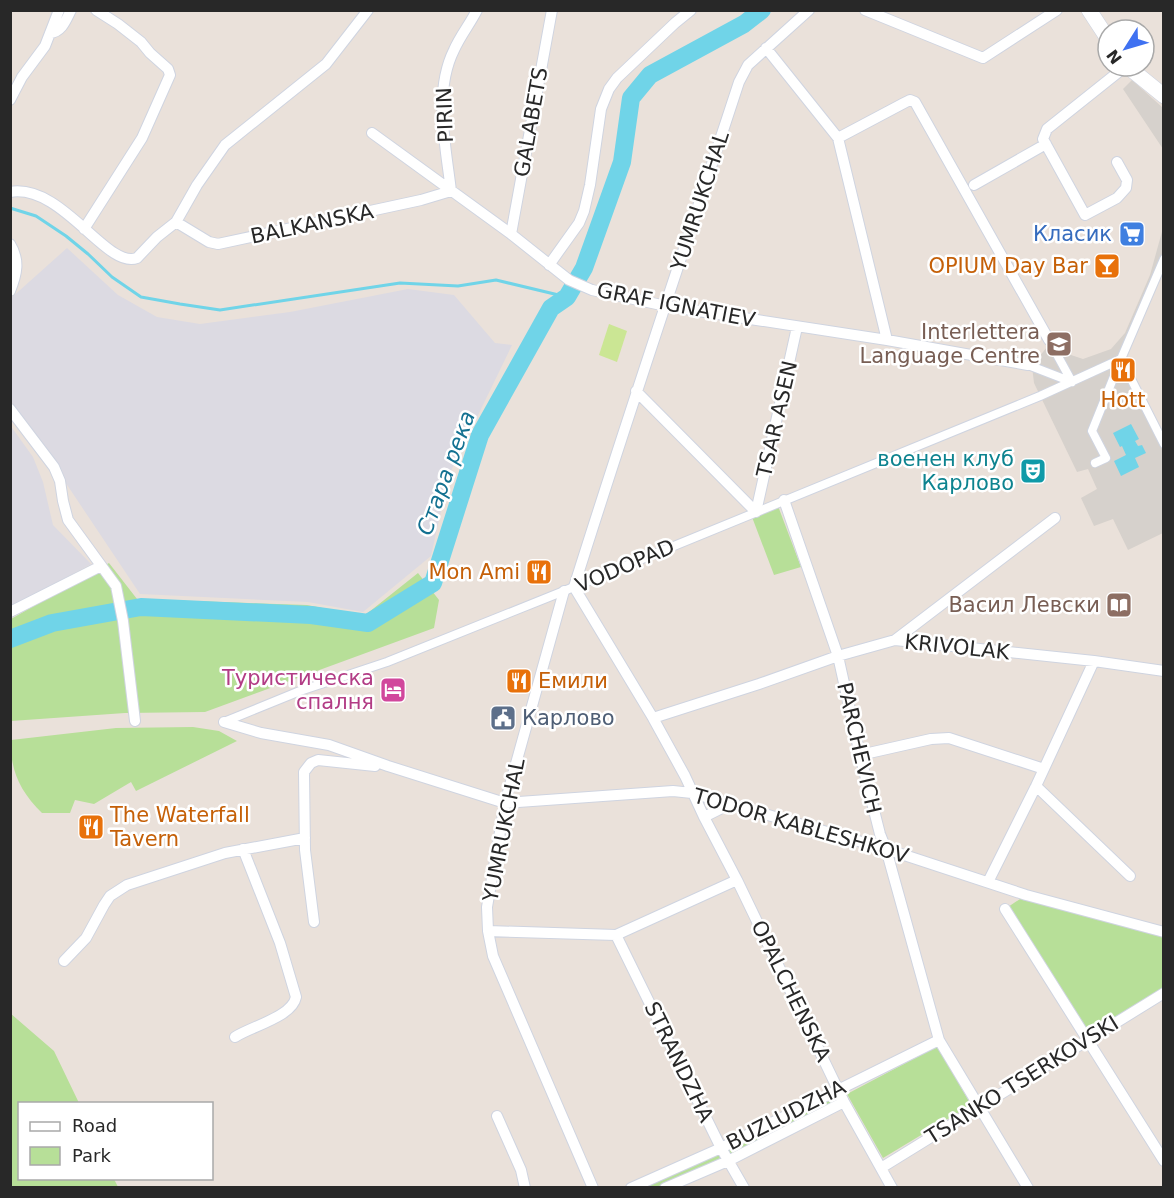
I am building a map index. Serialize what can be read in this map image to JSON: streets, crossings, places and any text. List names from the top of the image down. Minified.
{"streets":{"street":["PIRIN","GALABETS","YUMRUKCHAL","BALKANSKA","GRAF IGNATIEV","TSAR ASEN","VODOPAD","KRIVOLAK","PARCHEVICH","TODOR KABLESHKOV","OPALCHENSKA","STRANDZHA","TSANKO TSERKOVSKI","BUZLUDZHA"]},"crossings":[["PIRIN","BALKANSKA"],["PIRIN","GRAF IGNATIEV"],["GALABETS","GRAF IGNATIEV"],["YUMRUKCHAL","GRAF IGNATIEV"],["YUMRUKCHAL","VODOPAD"],["YUMRUKCHAL","TODOR KABLESHKOV"],["YUMRUKCHAL","OPALCHENSKA"],["YUMRUKCHAL","STRANDZHA"],["BALKANSKA","GRAF IGNATIEV"],["GRAF IGNATIEV","TSAR ASEN"],["TSAR ASEN","VODOPAD"],["VODOPAD","PARCHEVICH"],["VODOPAD","TODOR KABLESHKOV"],["VODOPAD","OPALCHENSKA"],["KRIVOLAK","PARCHEVICH"],["KRIVOLAK","OPALCHENSKA"],["PARCHEVICH","TODOR KABLESHKOV"],["PARCHEVICH","TSANKO TSERKOVSKI"],["PARCHEVICH","BUZLUDZHA"],["TODOR KABLESHKOV","OPALCHENSKA"],["OPALCHENSKA","TSANKO TSERKOVSKI"],["OPALCHENSKA","BUZLUDZHA"],["STRANDZHA","BUZLUDZHA"]],"water":["Стара река"],"places":{"supermarket":["Класик"],"bar":["OPIUM Day Bar"],"school or university":["Interlettera Language Centre"],"restaurant":["Hott","Mon Ami","Емили","The Waterfall Tavern"],"theatre":["военен клуб Карлово"],"library":["Васил Левски"],"hotel":["Туристическа спалня"],"public building":["Карлово"]},"legend":["Road","Park"],"north":"bottom left"}
